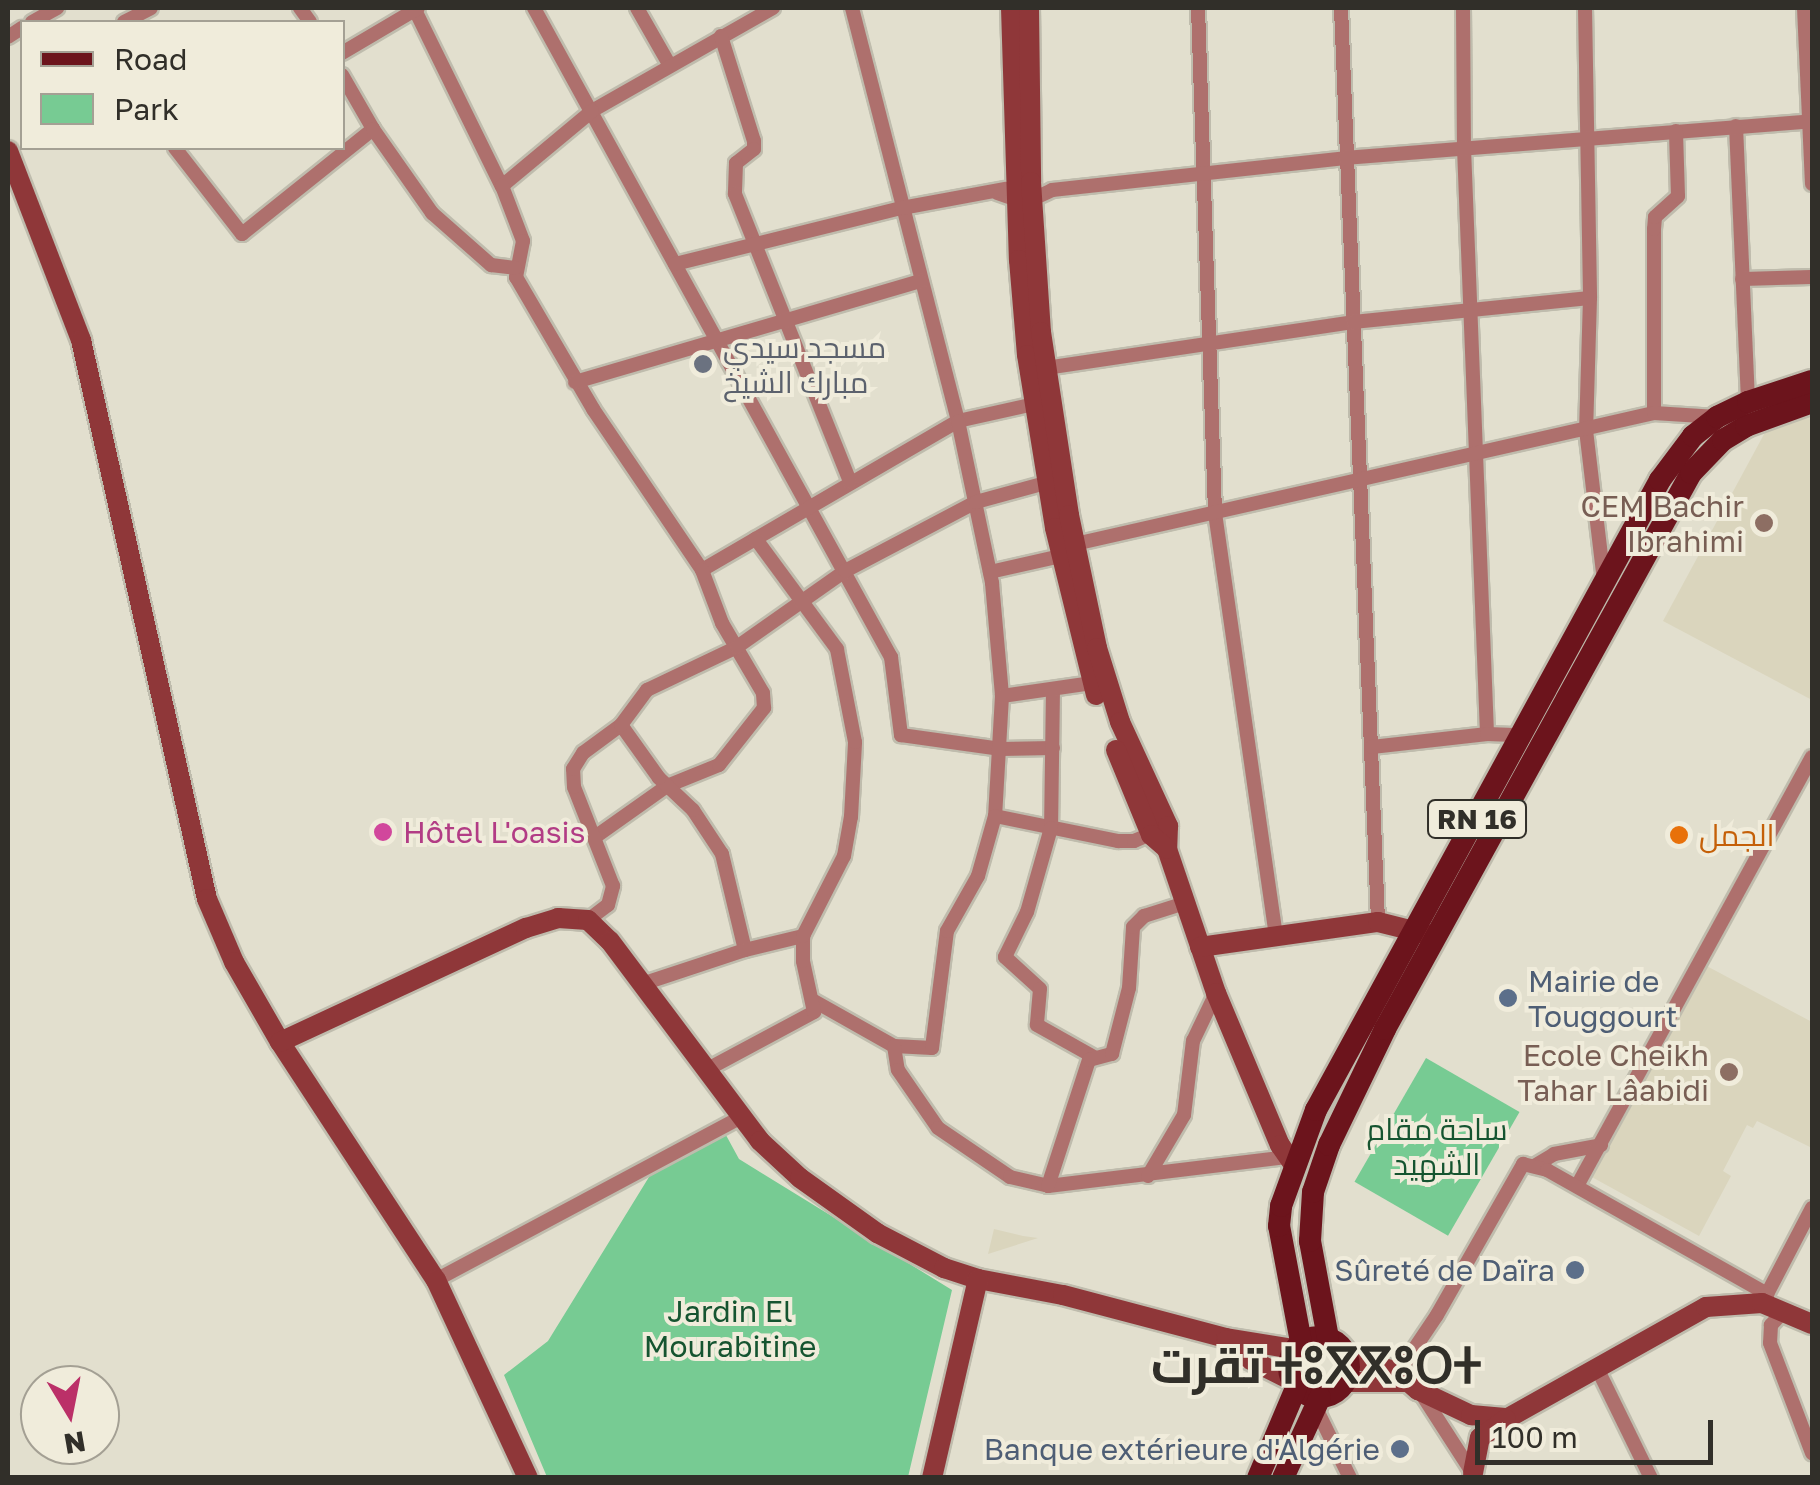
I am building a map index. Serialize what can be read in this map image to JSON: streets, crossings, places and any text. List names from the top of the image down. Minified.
{"streets":{"main road":["RN 16"]},"districts":["تقرت ⵜⵓⴳⴳⵓⵔⵜ"],"parks":["ساحة مقام الشهيد","Jardin El Mourabitine"],"places":["مسجد سيدي مبارك الشيخ","CEM Bachir Ibrahimi","Hôtel L'oasis","الجمل","Mairie de Touggourt","Ecole Cheikh Tahar Lâabidi","Sûreté de Daïra","Banque extérieure d'Algérie"],"legend":["Road","Park"],"scale_bar":"100 m","north":"bottom"}
